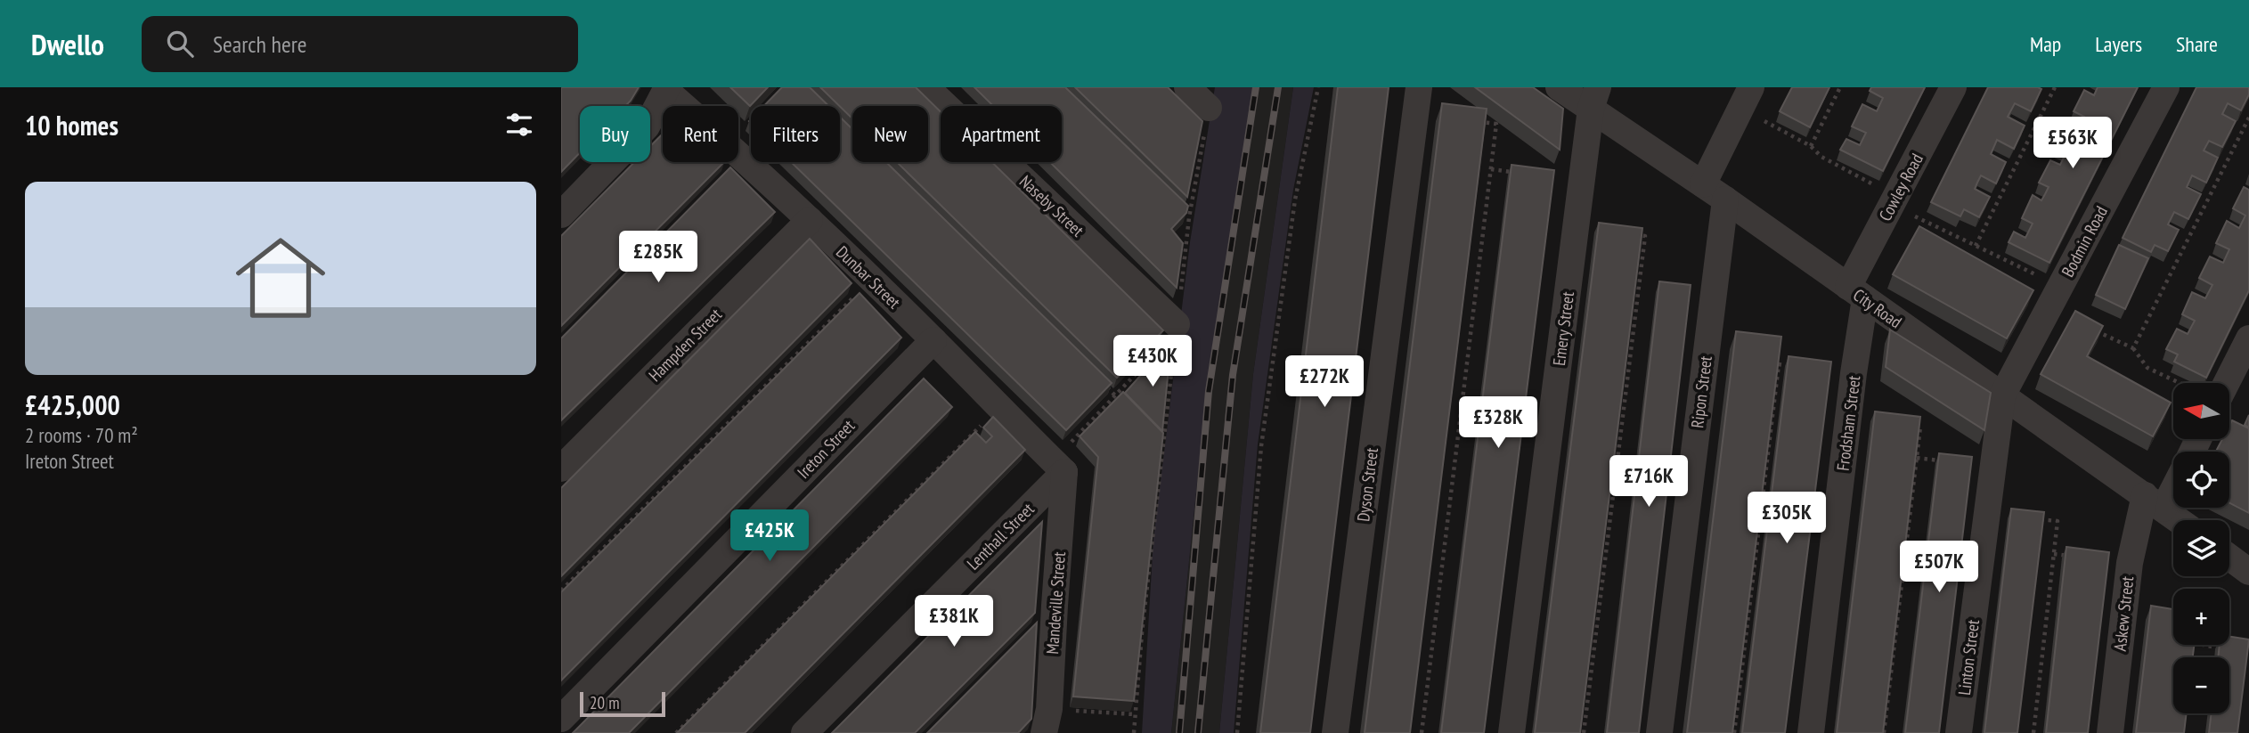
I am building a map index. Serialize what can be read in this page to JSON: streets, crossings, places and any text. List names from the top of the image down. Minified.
{"streets":{"street":["Cowley Road","Naseby Street","Bodmin Road","Dunbar Street","City Road","Emery Street","Hampden Street","Ripon Street","Frodsham Street","Ireton Street","Dyson Street","Lenthall Street","Mandeville Street","Askew Street","Linton Street"]},"crossings":[["Cowley Road","City Road"],["Cowley Road","Frodsham Street"],["Bodmin Road","City Road"],["Bodmin Road","Linton Street"],["Dunbar Street","Hampden Street"],["Dunbar Street","Ireton Street"],["Dunbar Street","Lenthall Street"],["Dunbar Street","Mandeville Street"],["City Road","Emery Street"],["City Road","Ripon Street"],["City Road","Frodsham Street"],["City Road","Askew Street"],["City Road","Linton Street"],["Lenthall Street","Mandeville Street"]],"scale_bar":"20 m","north":"left","page":{"header":"Dwello","search":"Search here","nav":["Map","Layers","Share"],"heading":"10 homes","chip":["Buy","Rent","Filters","New","Apartment"],"price":["£563K","£285K","£430K","£272K","£328K","£716K","£305K","£425K","£507K","£381K"],"list":[{"name":"£425,000","note":"2 rooms · 70 m² · Ireton Street"}],"map_buttons":["+","−"],"scale":"20 m"}}
